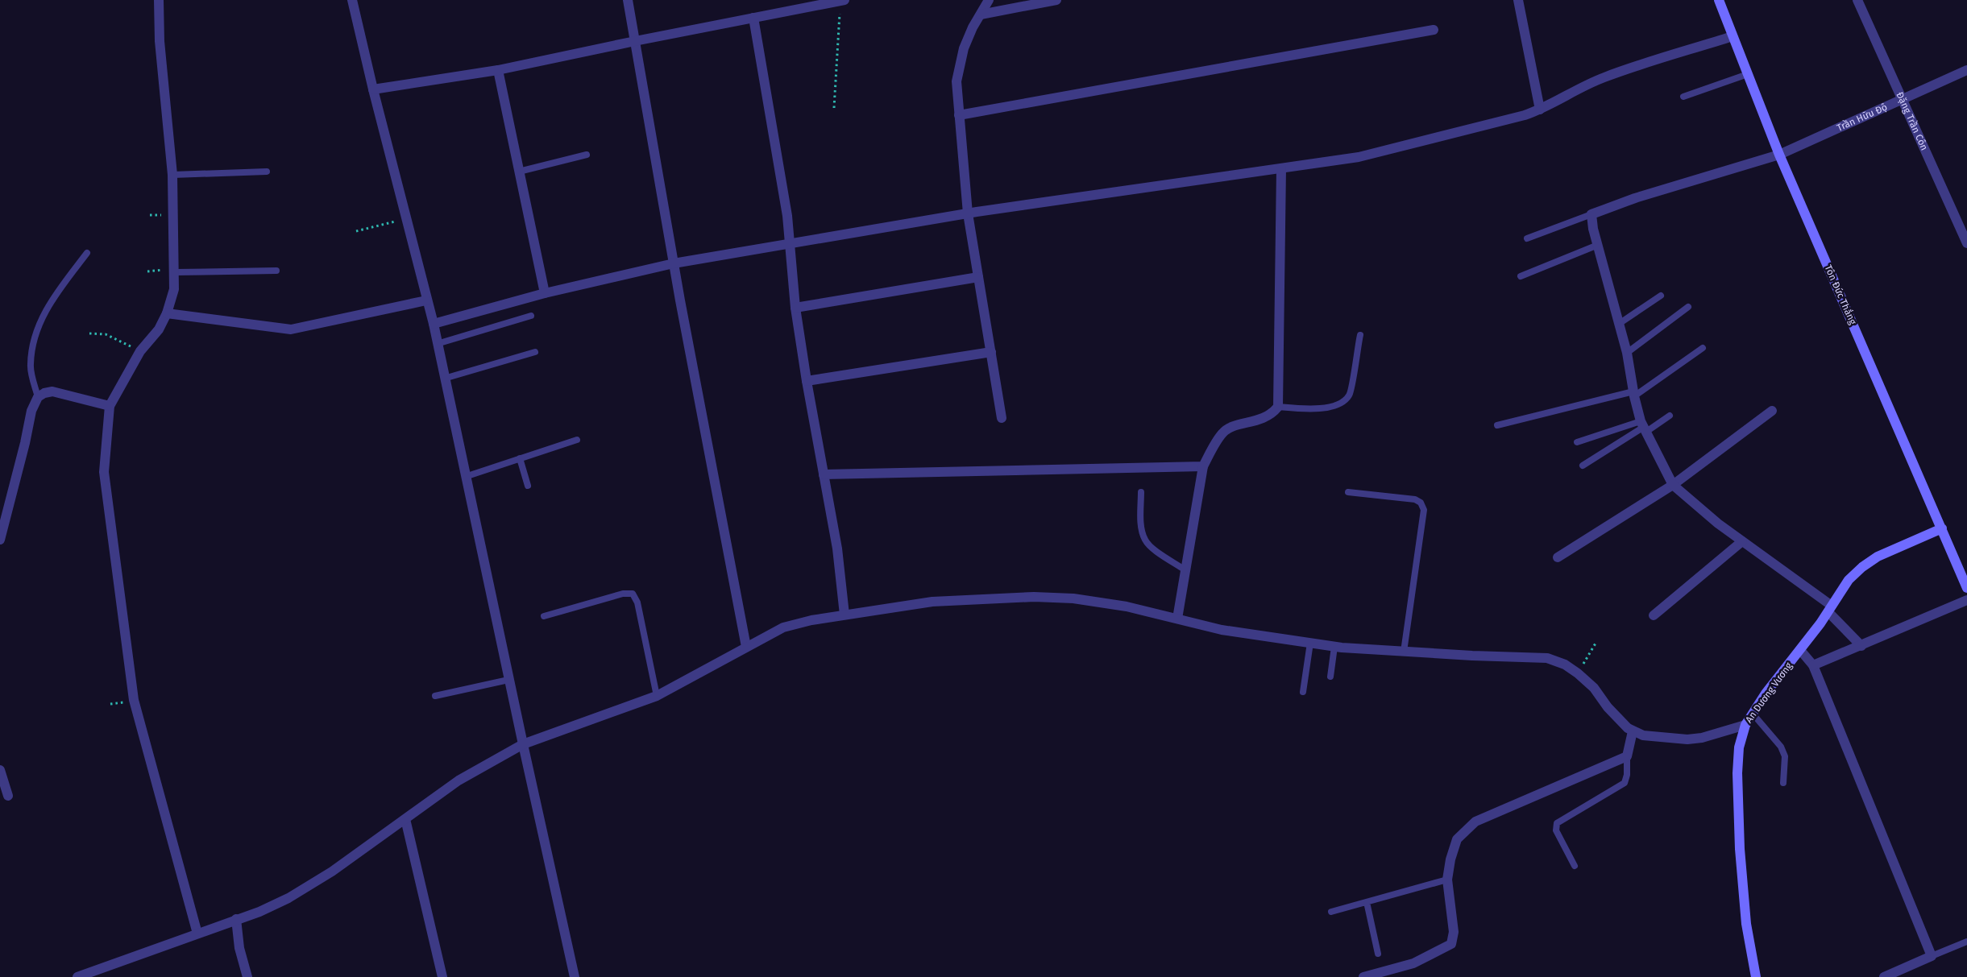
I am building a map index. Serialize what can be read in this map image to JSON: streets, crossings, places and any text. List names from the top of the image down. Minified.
{"streets":{"street":["Trần Hữu Độ","Đặng Trần Côn","Tôn Đức Thắng","An Dương Vương"]},"crossings":[["Trần Hữu Độ","Đặng Trần Côn"],["Trần Hữu Độ","Tôn Đức Thắng"],["Tôn Đức Thắng","An Dương Vương"]]}
